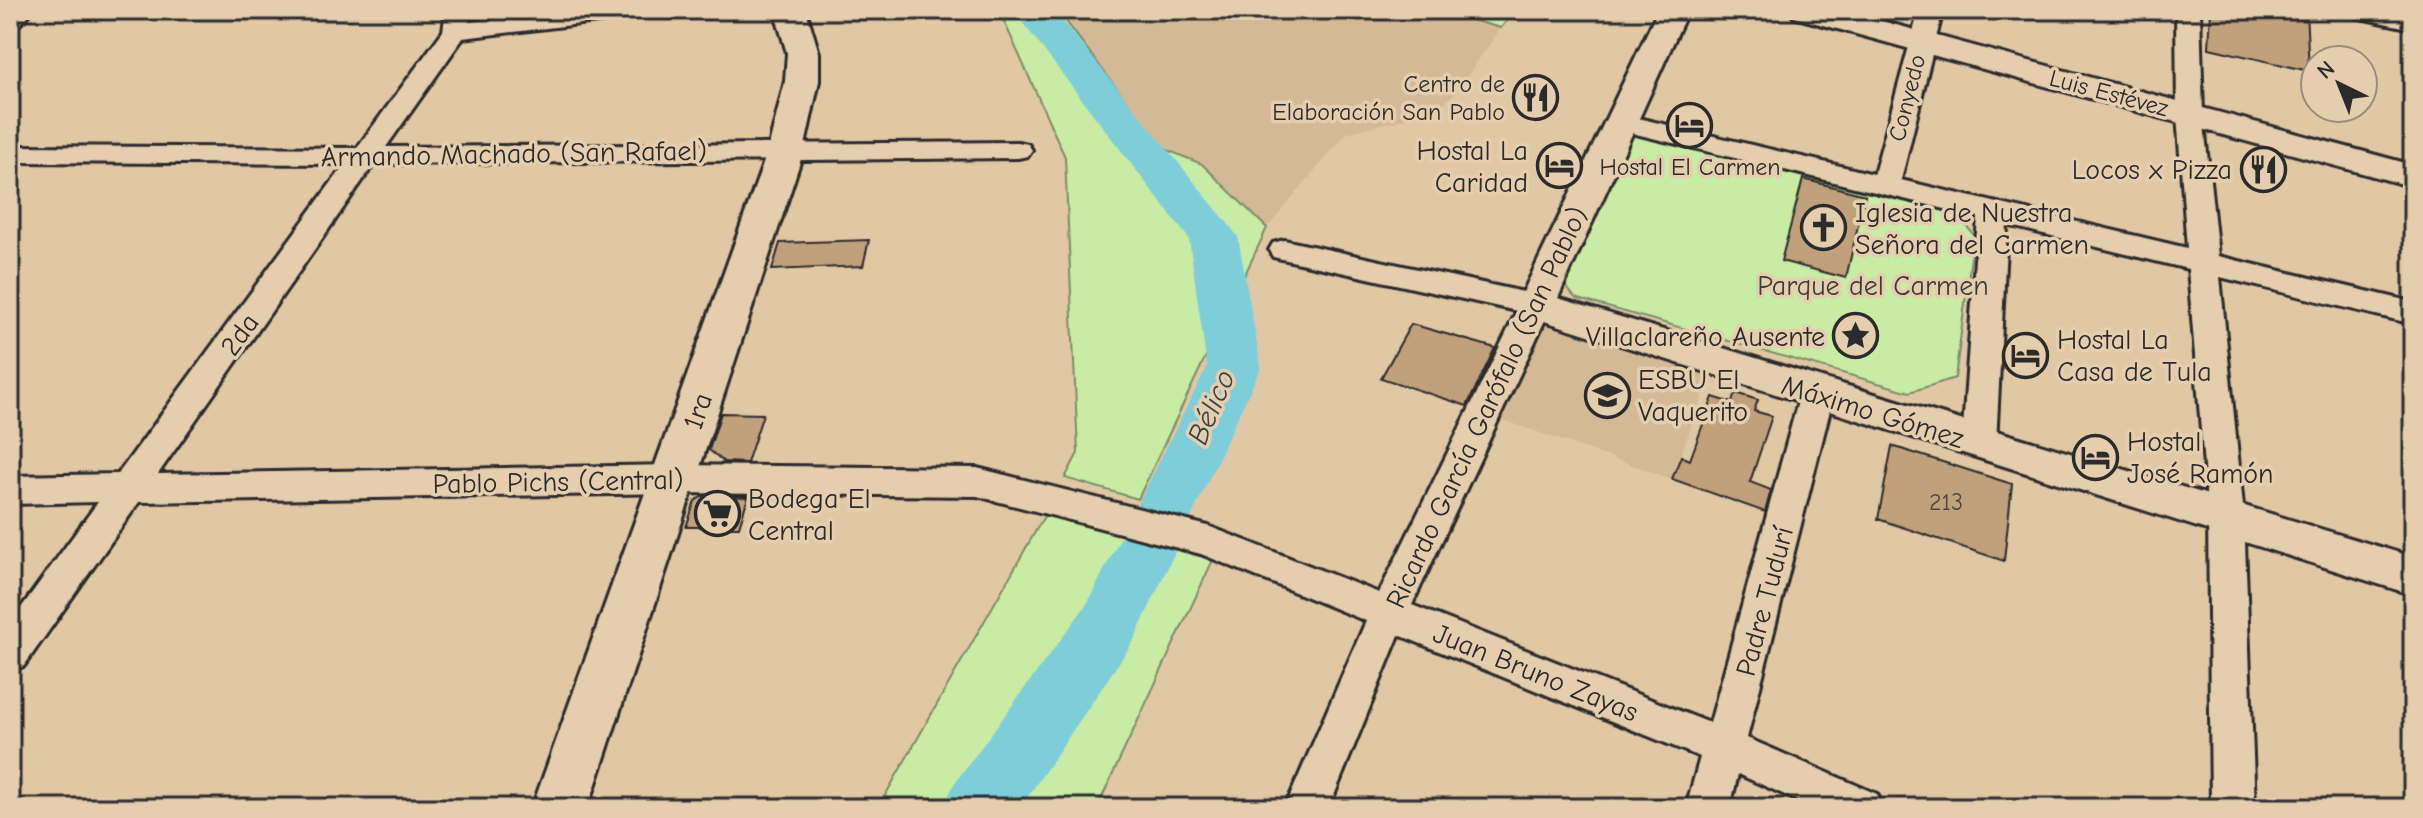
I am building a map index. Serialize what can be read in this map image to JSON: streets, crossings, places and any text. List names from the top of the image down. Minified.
{"streets":{"main road":["Luis Estévez","1ra"],"street":["Conyedo","Armando Machado (San Rafael)","2da","Ricardo García Garófalo (San Pablo)","Máximo Gómez","Pablo Pichs (Central)","Padre Tudurí","Juan Bruno Zayas"]},"crossings":[["Luis Estévez","Conyedo"],["Armando Machado (San Rafael)","2da"],["Armando Machado (San Rafael)","1ra"],["2da","Pablo Pichs (Central)"],["Ricardo García Garófalo (San Pablo)","Máximo Gómez"],["Ricardo García Garófalo (San Pablo)","Juan Bruno Zayas"],["1ra","Pablo Pichs (Central)"],["Máximo Gómez","Padre Tudurí"],["Pablo Pichs (Central)","Juan Bruno Zayas"],["Padre Tudurí","Juan Bruno Zayas"]],"water":["Bélico"],"parks":["Parque del Carmen"],"places":{"restaurant":["Centro de Elaboración San Pablo","Locos x Pizza"],"hotel":["Hostal El Carmen","Hostal La Caridad","Hostal La Casa de Tula","Hostal José Ramón"],"church":["Iglesia de Nuestra Señora del Carmen"],"place":["Villaclareño Ausente"],"school or university":["ESBU El Vaquerito"],"supermarket":["Bodega El Central"]},"house_numbers":["213"],"north":"top left"}
